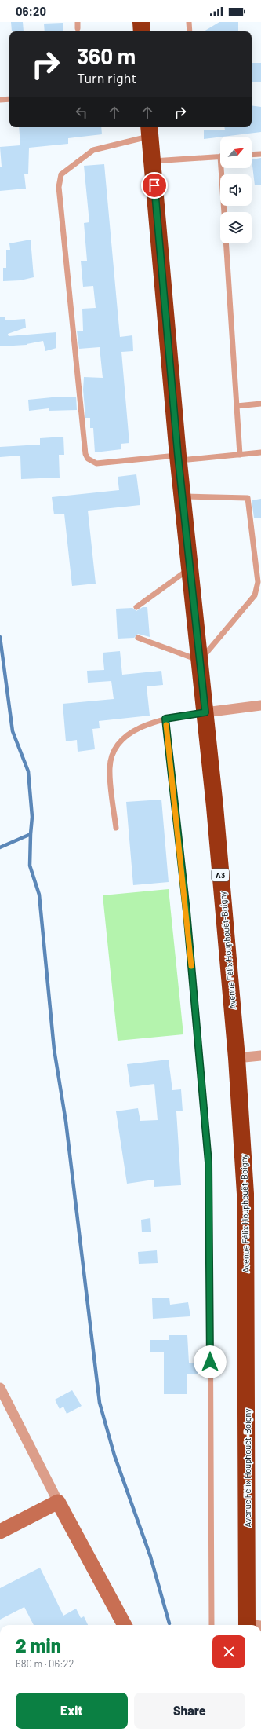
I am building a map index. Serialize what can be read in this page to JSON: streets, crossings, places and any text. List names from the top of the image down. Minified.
{"streets":{"highway":["A3","Avenue Félix Houphouët-Boigny"]},"north":"top right","page":{"status":"06:20","turn":["360 m","Turn right"],"heading":["2 min","680 m · 06:22"],"buttons":["Exit","Share"]}}
